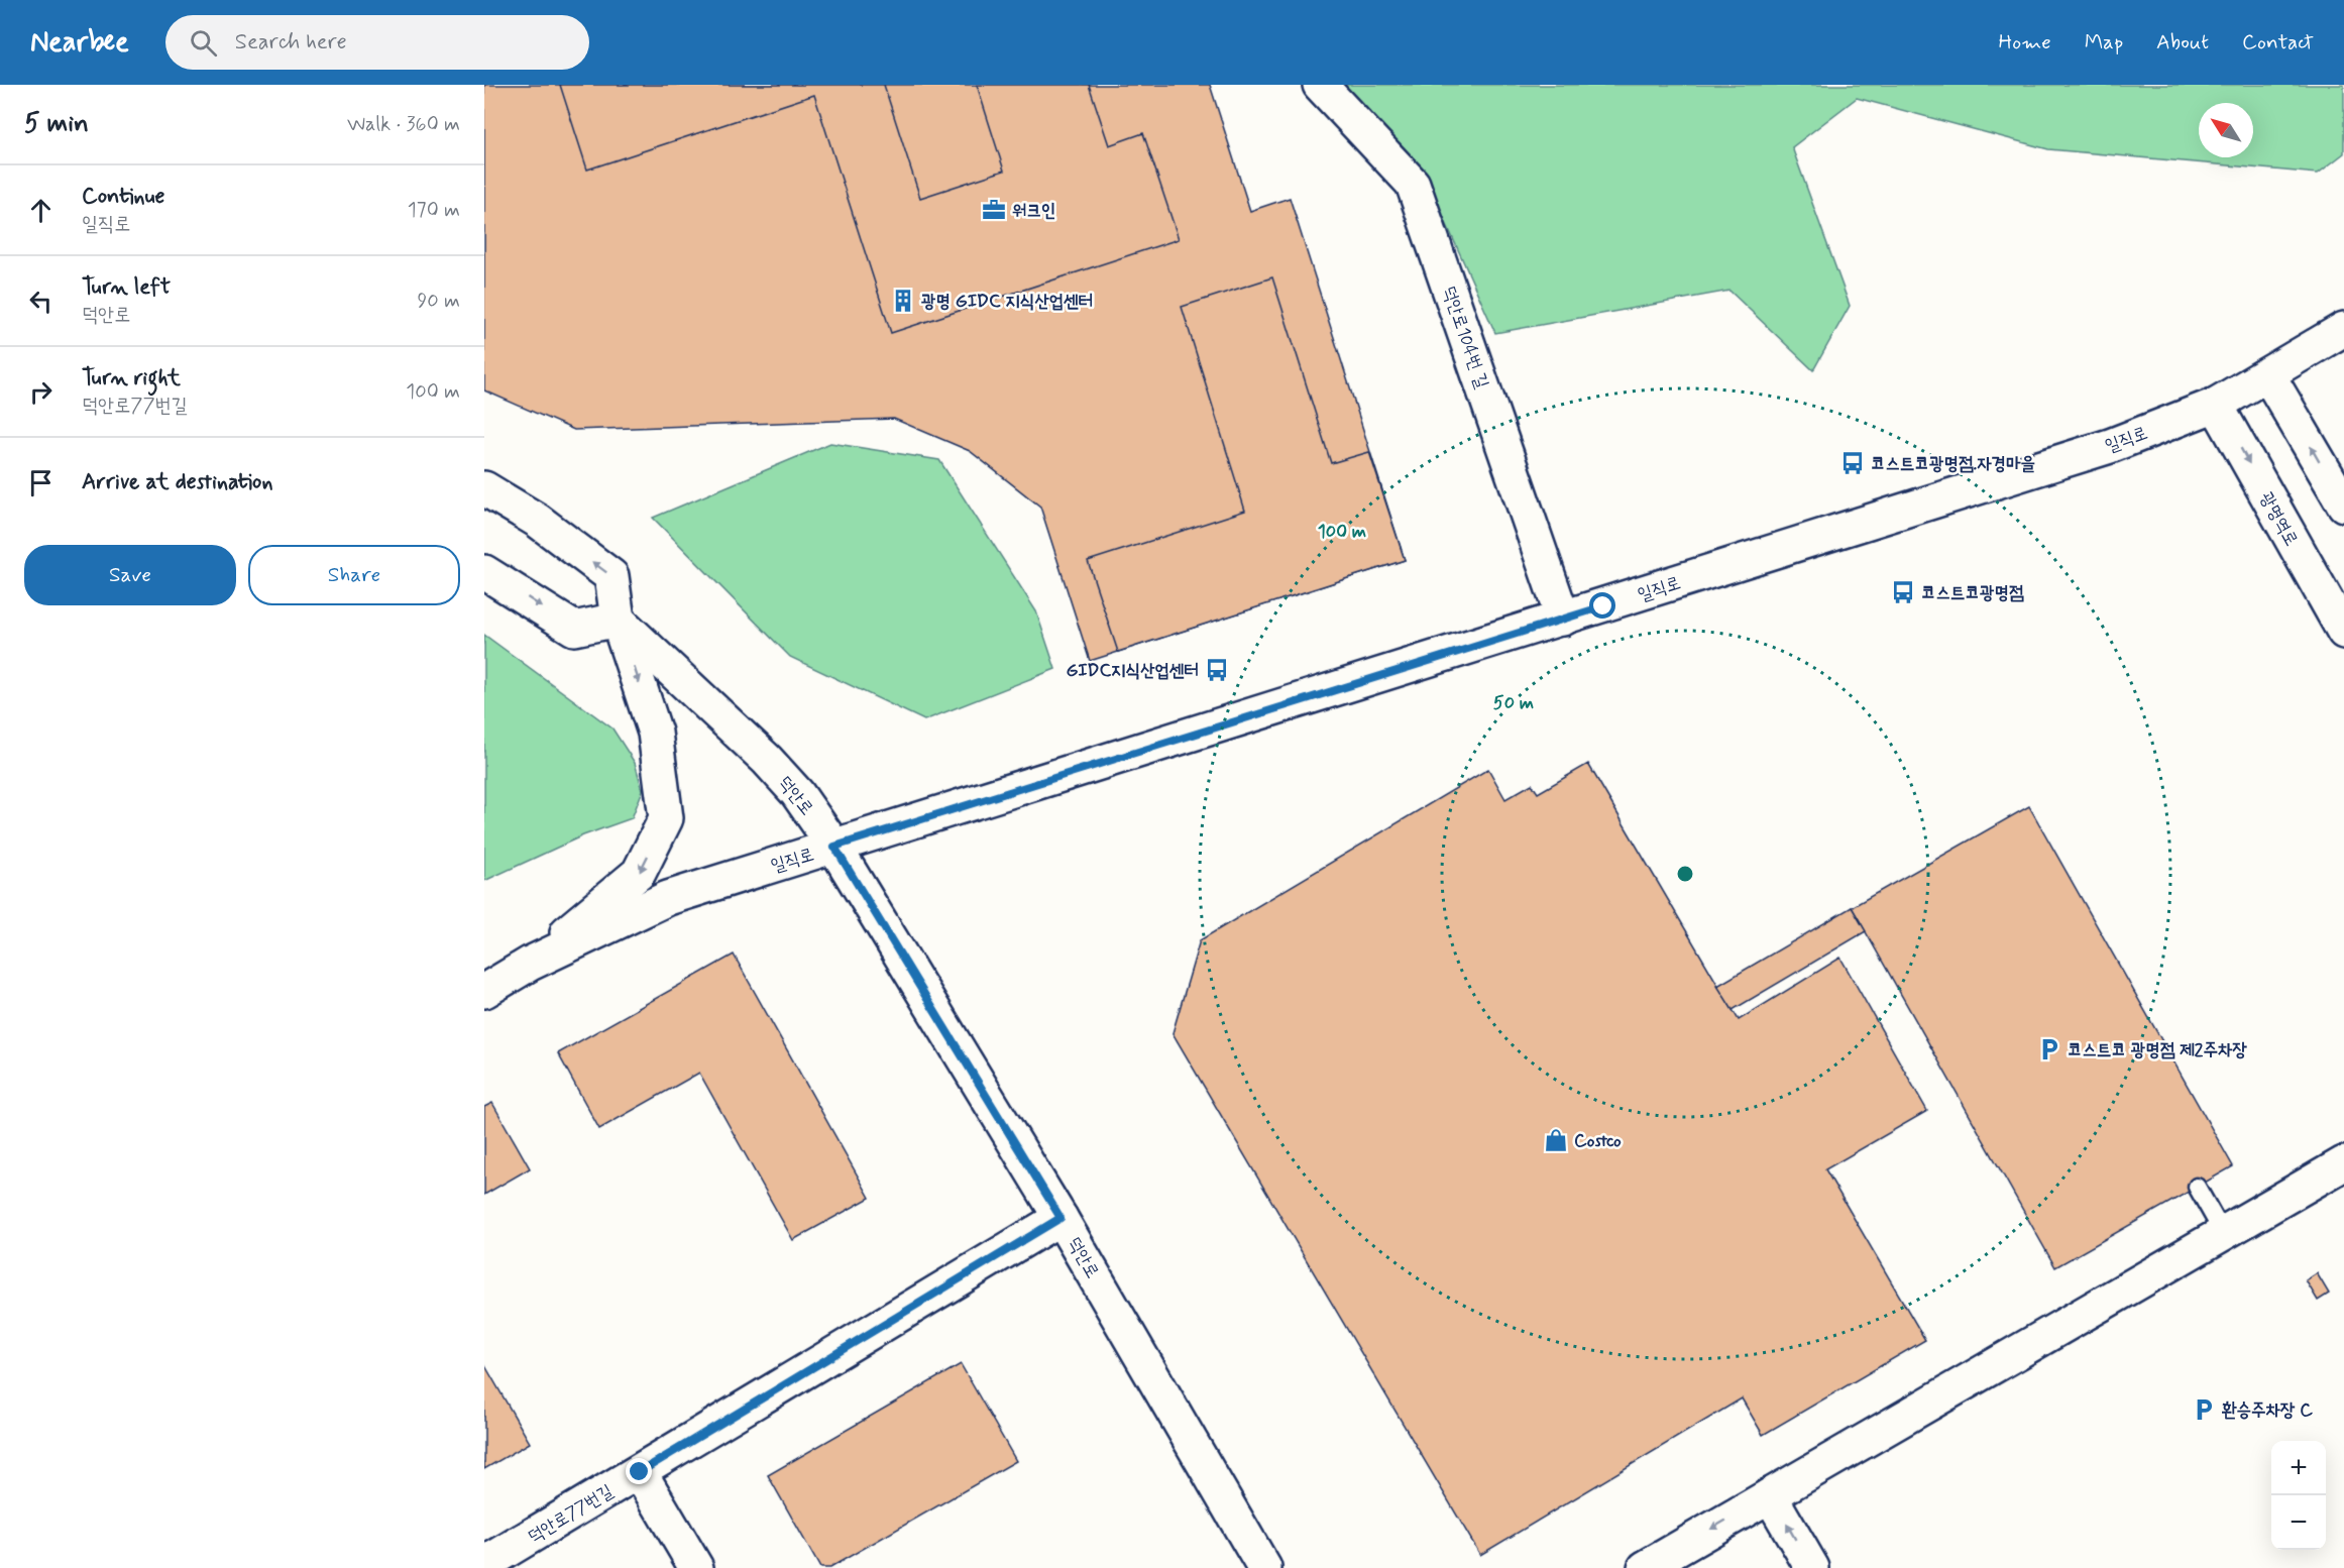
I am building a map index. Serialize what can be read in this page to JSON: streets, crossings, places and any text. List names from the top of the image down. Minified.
{"streets":{"street":["덕안로104번 길","일직로","광명역로","덕안로","덕안로77번길"]},"crossings":[["덕안로104번 길","일직로"],["일직로","광명역로"],["일직로","덕안로"],["덕안로","덕안로77번길"]],"places":{"office":["워크인"],"building":["광명 GIDC 지식산업센터"],"bus stop":["코스트코광명점.자경마을","코스트코광명점","GIDC지식산업센터"],"parking":["코스트코 광명점 제2주차장","환승주차장 C"],"shop":["Costco"]},"north":"top left","page":{"header":"Nearbee","search":"Search here","nav":["Home","Map","About","Contact"],"heading":["5 min","Walk · 360 m"],"list":[["Continue","일직로","170 m"],["Turn left","덕안로","90 m"],["Turn right","덕안로77번길","100 m"],"Arrive at destination"],"buttons":["Save","Share"],"map_buttons":["+","−"]},"rings":["100 m","50 m"]}
